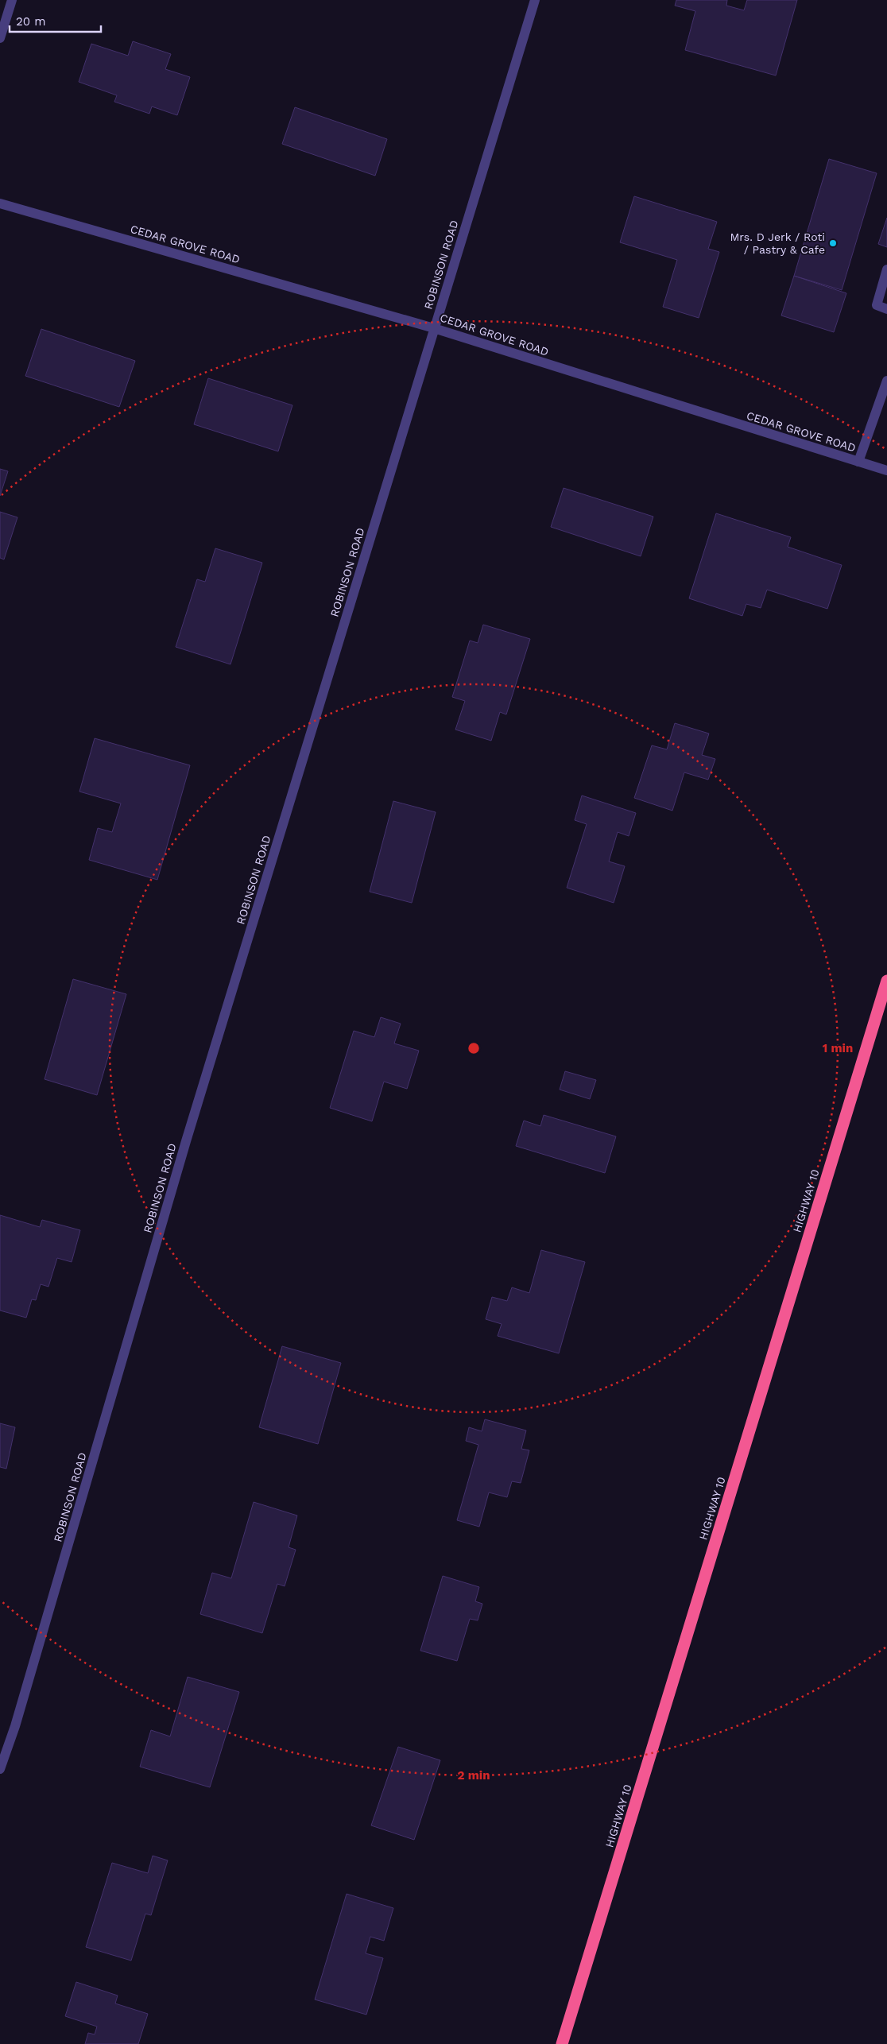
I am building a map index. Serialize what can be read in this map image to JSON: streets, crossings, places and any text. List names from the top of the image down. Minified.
{"streets":{"highway":["HIGHWAY 10"],"street":["CEDAR GROVE ROAD","ROBINSON ROAD"]},"crossings":[["CEDAR GROVE ROAD","ROBINSON ROAD"]],"places":["Mrs. D Jerk / Roti / Pastry & Cafe"],"scale_bar":"20 m","rings":["1 min","2 min"]}
